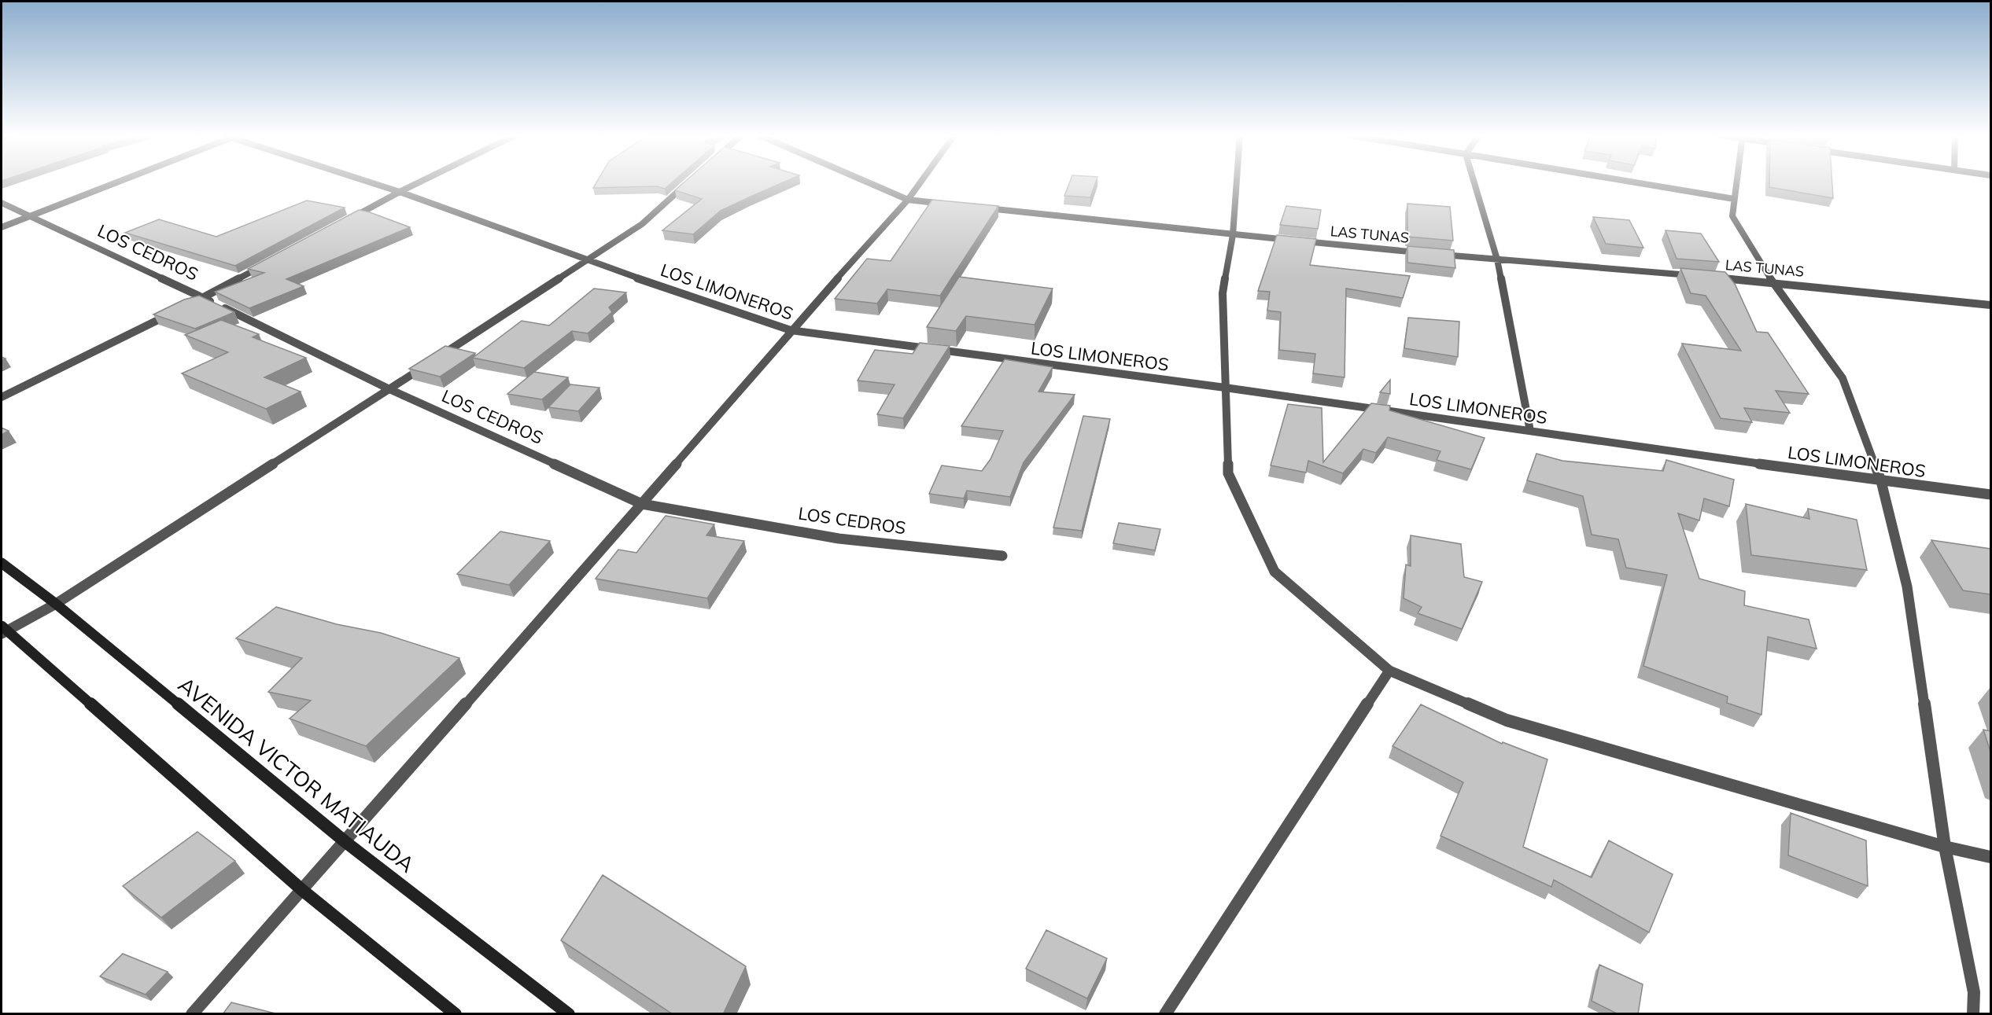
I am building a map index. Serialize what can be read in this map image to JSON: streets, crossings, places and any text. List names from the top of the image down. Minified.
{"streets":{"main road":["AVENIDA VICTOR MATIAUDA"],"street":["LAS TUNAS","LOS CEDROS","LOS LIMONEROS"]}}
